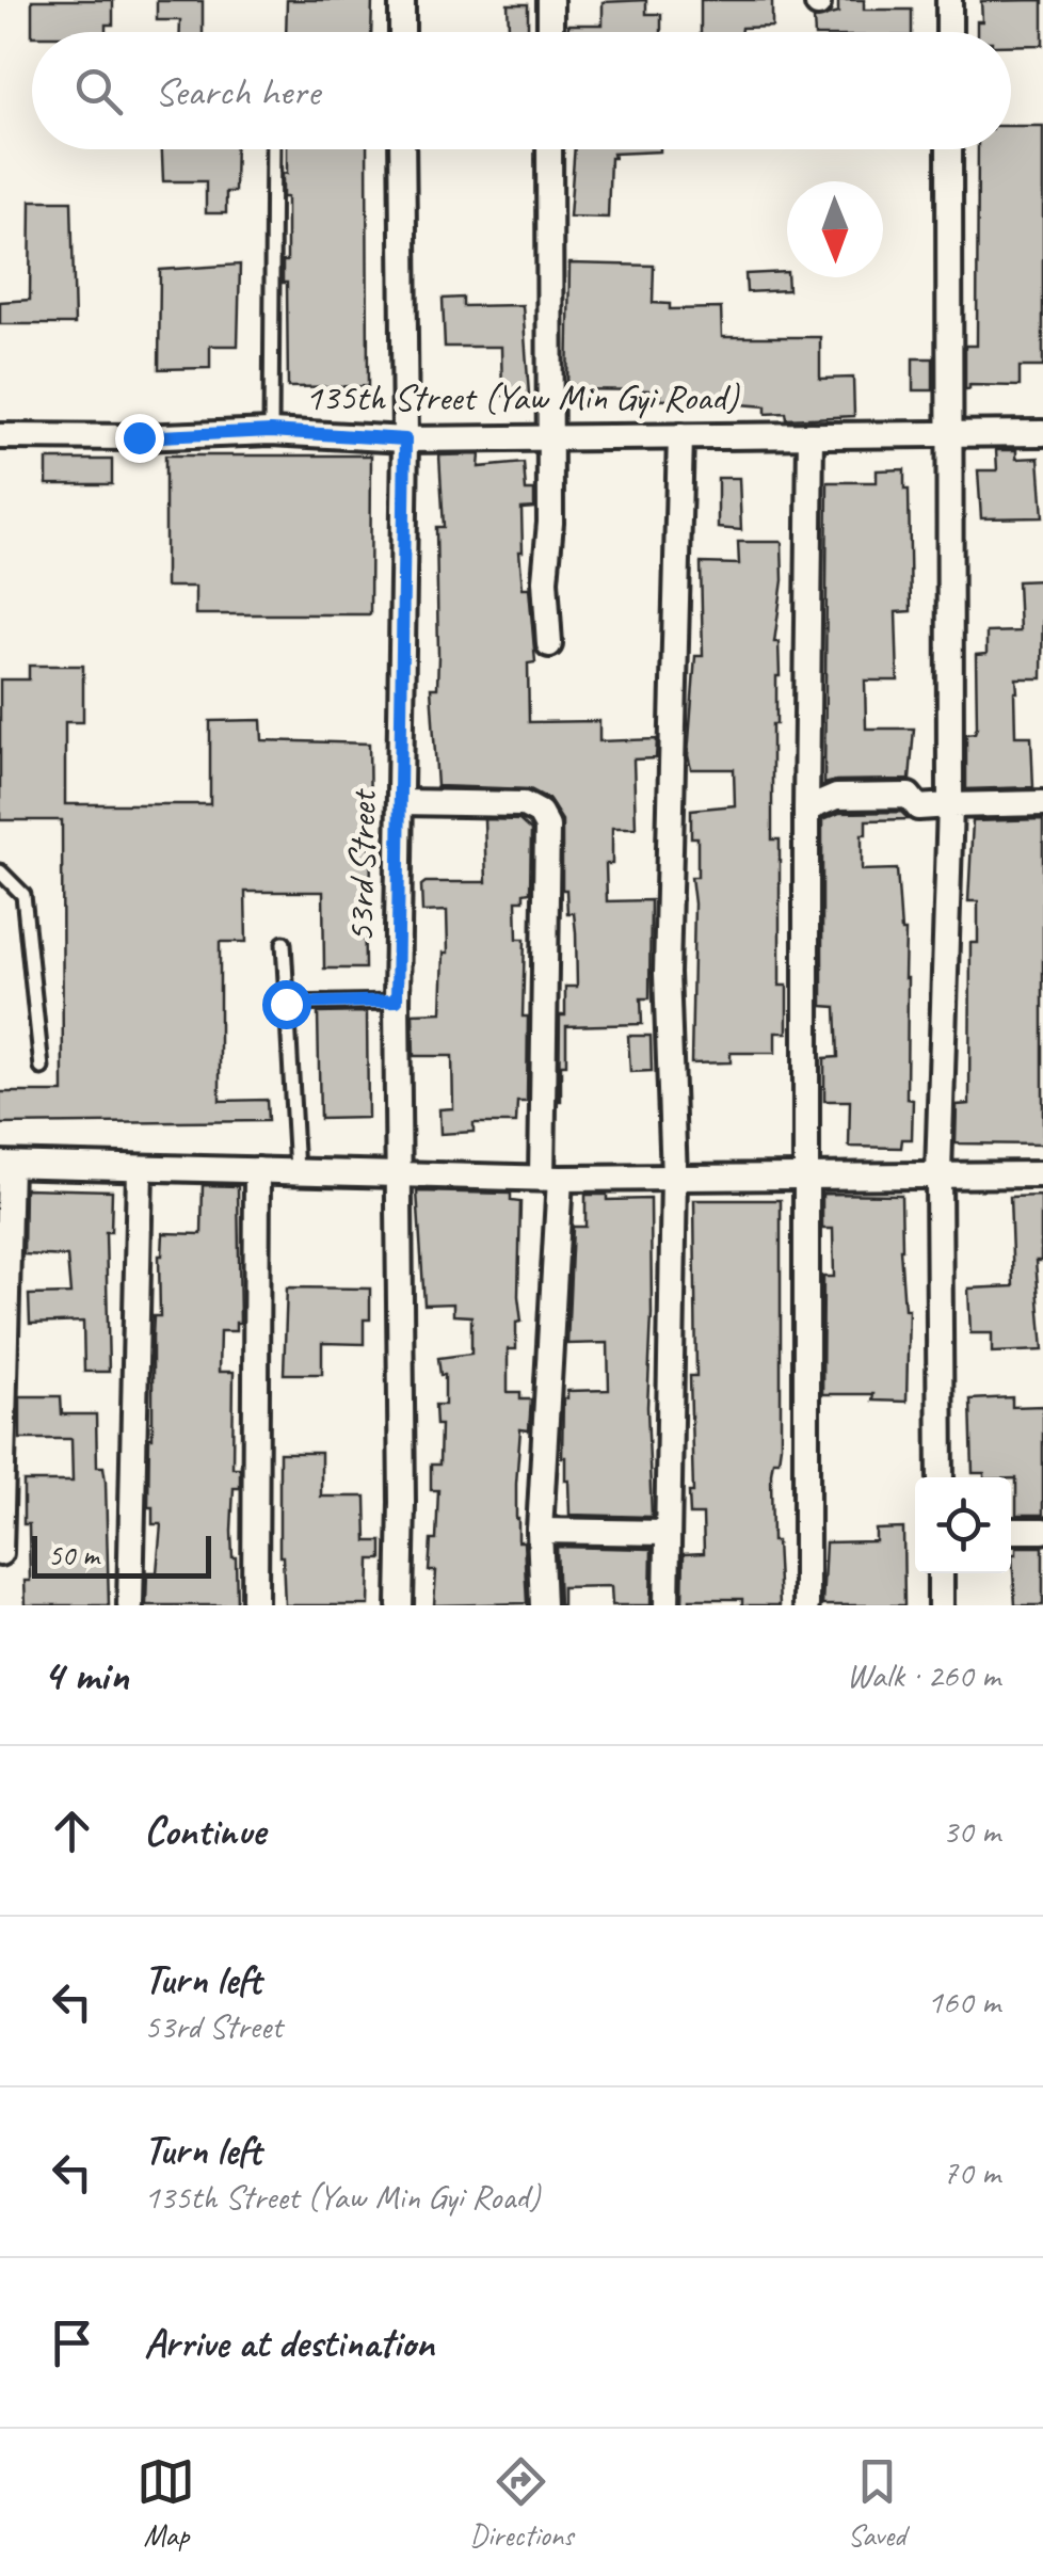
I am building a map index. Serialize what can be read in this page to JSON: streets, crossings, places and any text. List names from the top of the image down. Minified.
{"streets":{"street":["135th Street (Yaw Min Gyi Road)","53rd Street"]},"crossings":[["135th Street (Yaw Min Gyi Road)","53rd Street"]],"scale_bar":"50 m","north":"bottom","page":{"search":"Search here","scale":"50 m","heading":["4 min","Walk · 260 m"],"list":[["Continue","30 m"],["Turn left","53rd Street","160 m"],["Turn left","135th Street (Yaw Min Gyi Road)","70 m"],"Arrive at destination"],"nav":["Map","Directions","Saved"]}}
